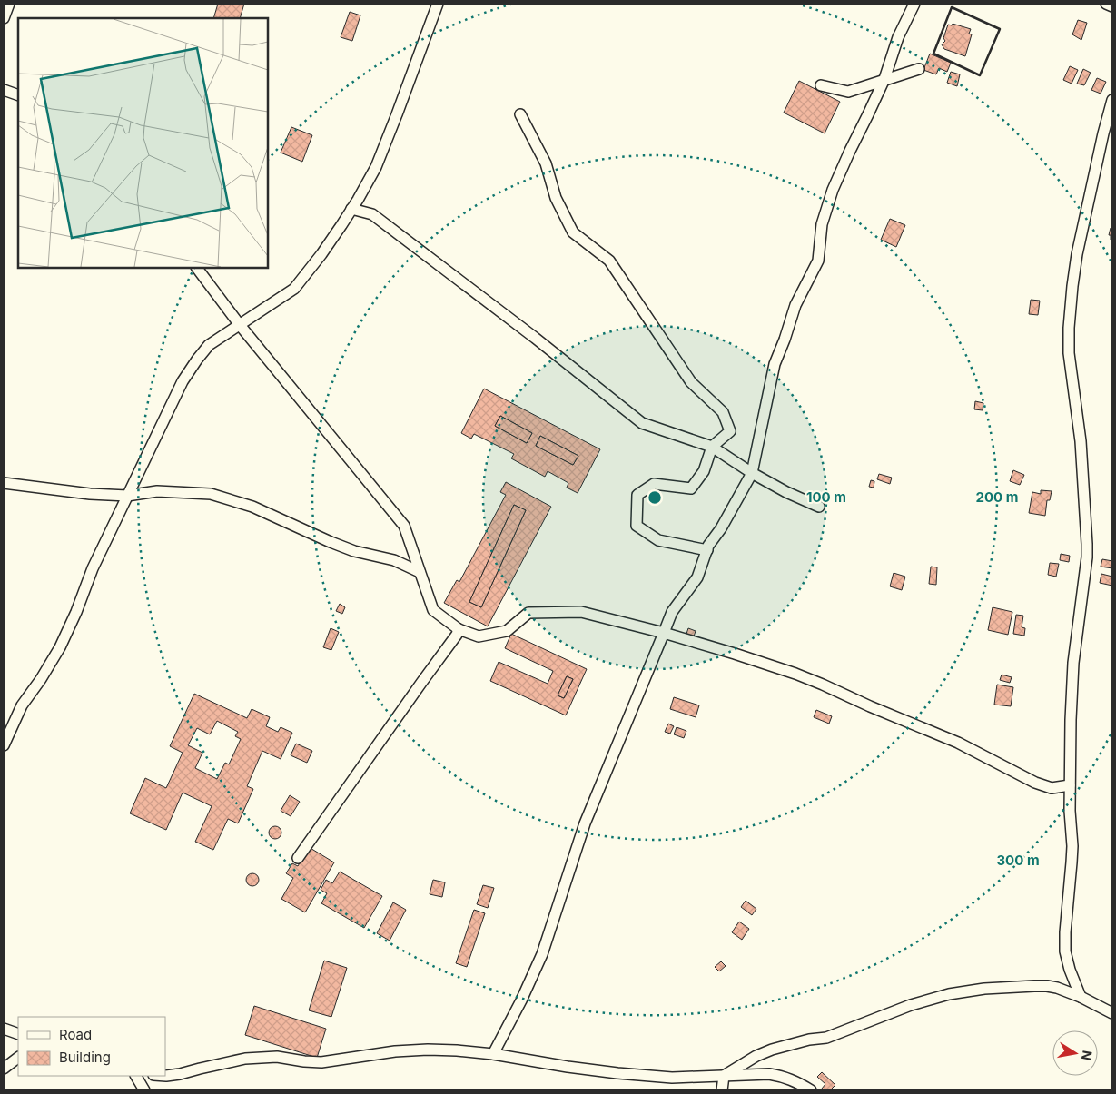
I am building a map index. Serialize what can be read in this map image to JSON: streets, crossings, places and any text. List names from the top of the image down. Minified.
{"legend":["Road","Building"],"north":"right","rings":["100 m","200 m","300 m"]}
